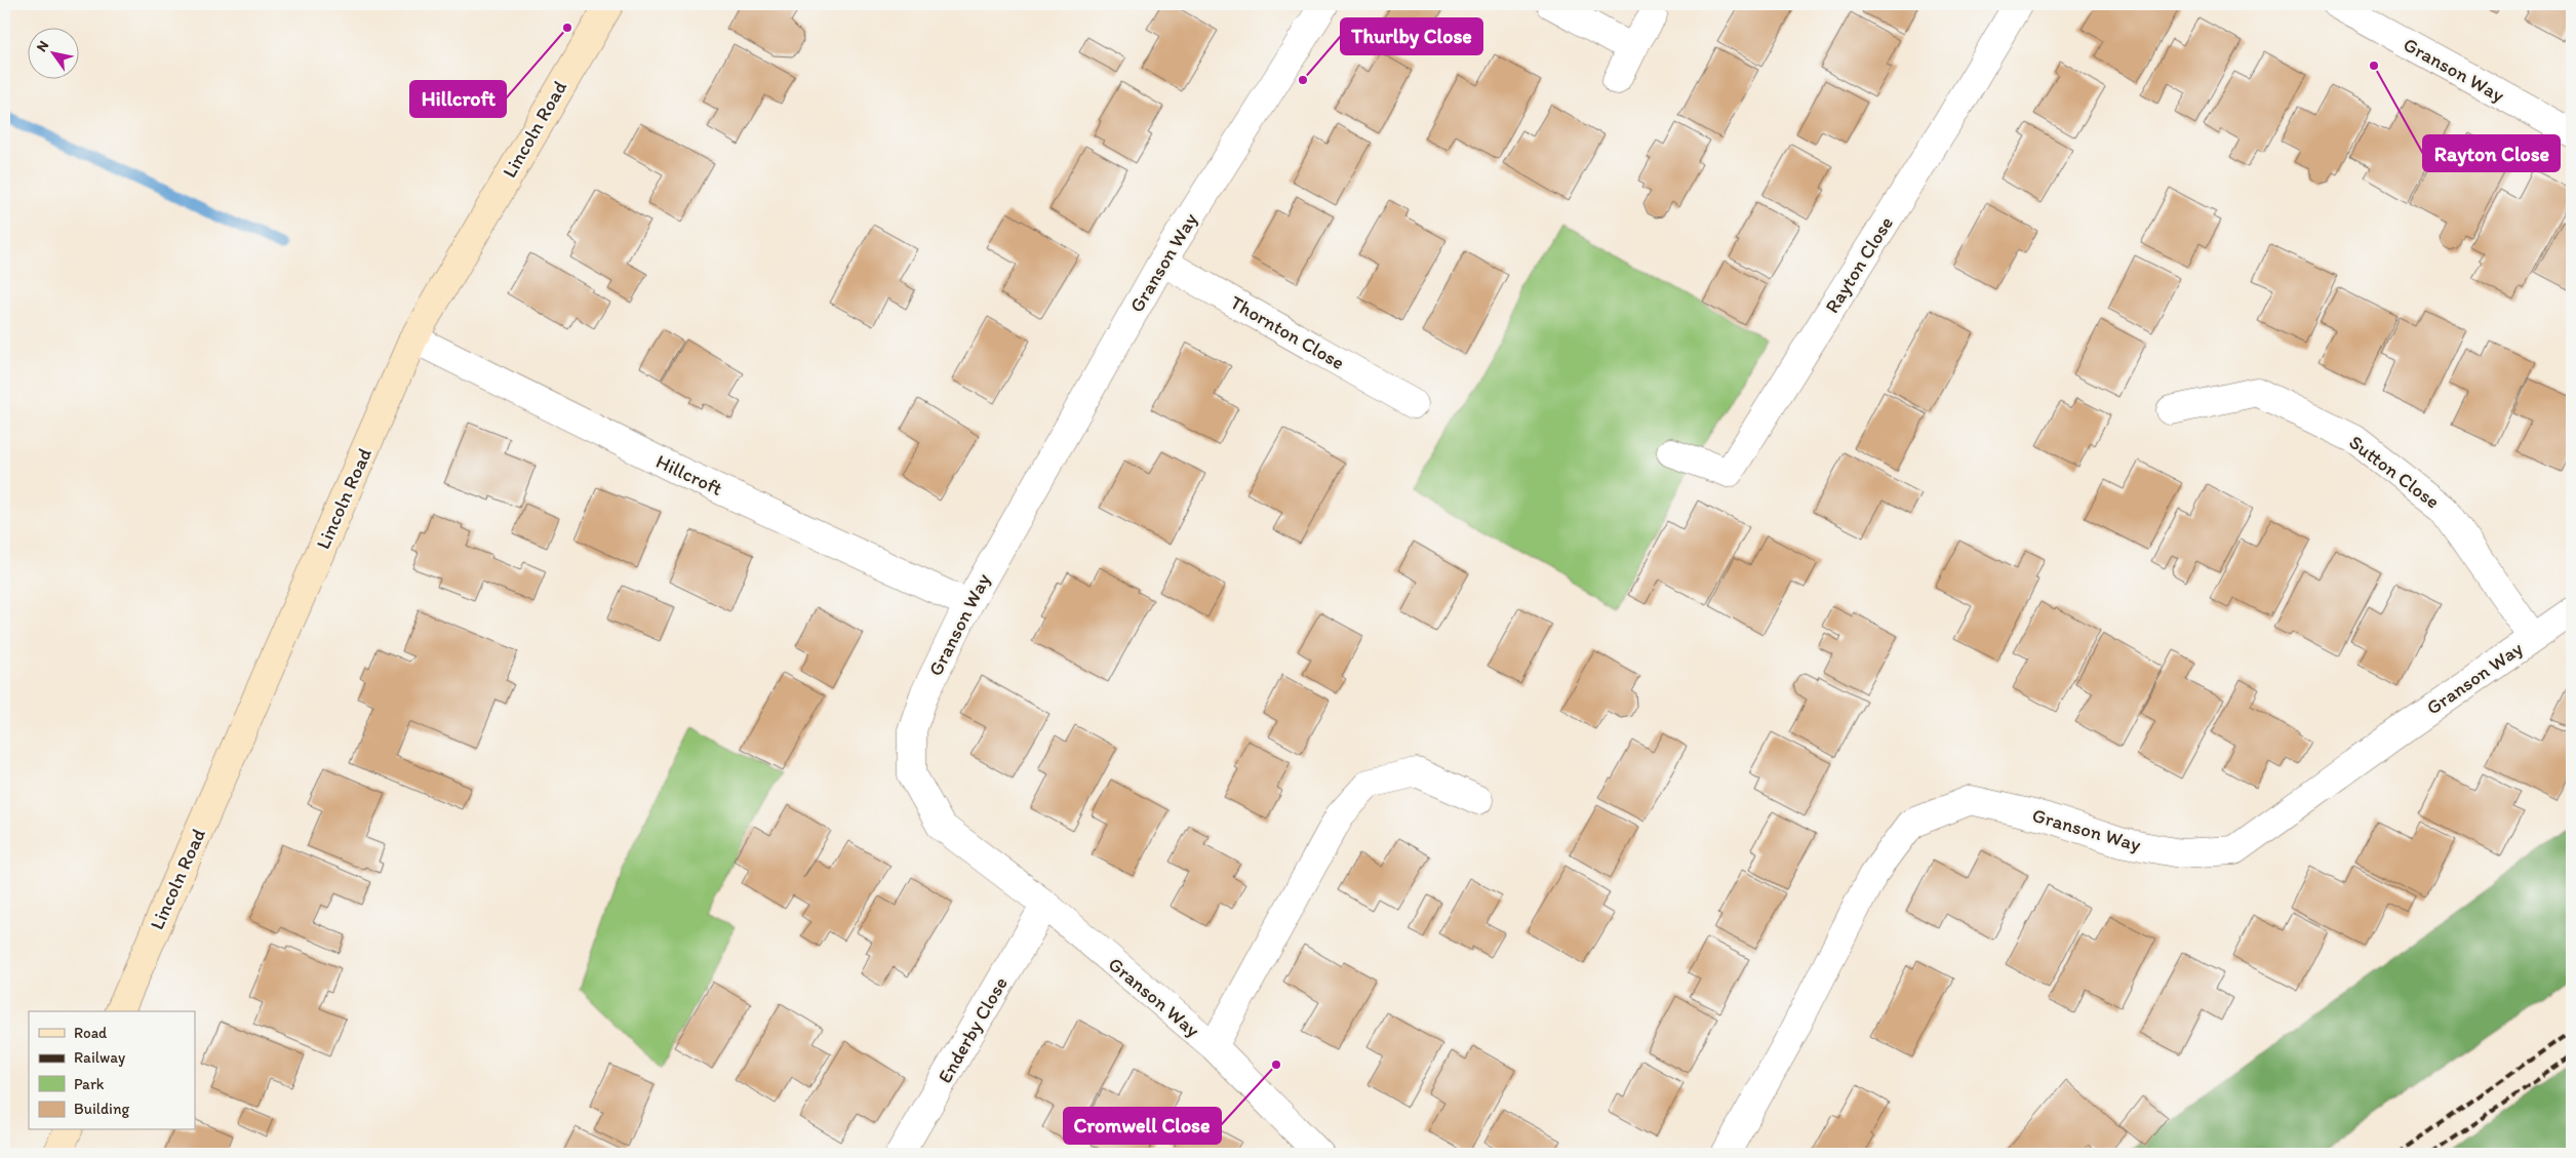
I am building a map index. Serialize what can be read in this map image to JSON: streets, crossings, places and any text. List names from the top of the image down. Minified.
{"streets":{"main road":["Lincoln Road"],"street":["Granson Way","Rayton Close","Thornton Close","Sutton Close","Hillcroft","Enderby Close"]},"crossings":[["Granson Way","Thornton Close"],["Granson Way","Sutton Close"],["Granson Way","Hillcroft"],["Granson Way","Enderby Close"],["Lincoln Road","Hillcroft"]],"places":["Hillcroft","Rayton Close","Thurlby Close","Cromwell Close"],"legend":["Road","Railway","Park","Building"],"north":"top left"}
